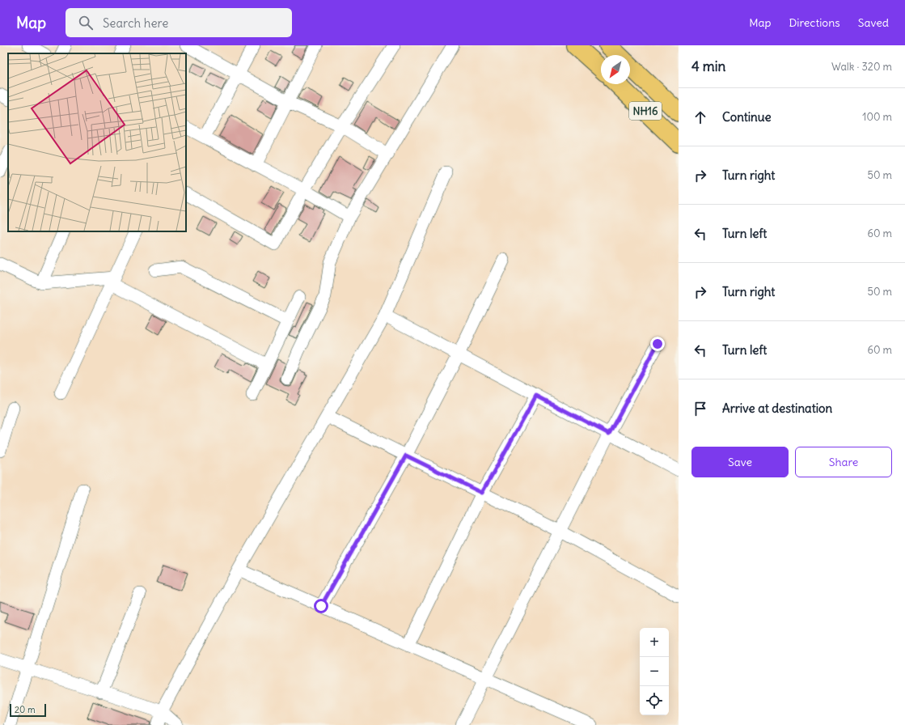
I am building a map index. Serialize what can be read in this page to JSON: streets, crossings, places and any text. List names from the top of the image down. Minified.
{"streets":{"highway":["NH16"]},"scale_bar":"20 m","north":"bottom left","page":{"header":"Map","search":"Search here","nav":["Map","Directions","Saved"],"heading":["4 min","Walk · 320 m"],"list":[["Continue","100 m"],["Turn right","50 m"],["Turn left","60 m"],["Turn right","50 m"],["Turn left","60 m"],"Arrive at destination"],"buttons":["Save","Share"],"map_buttons":["+","−"],"scale":"20 m"}}
